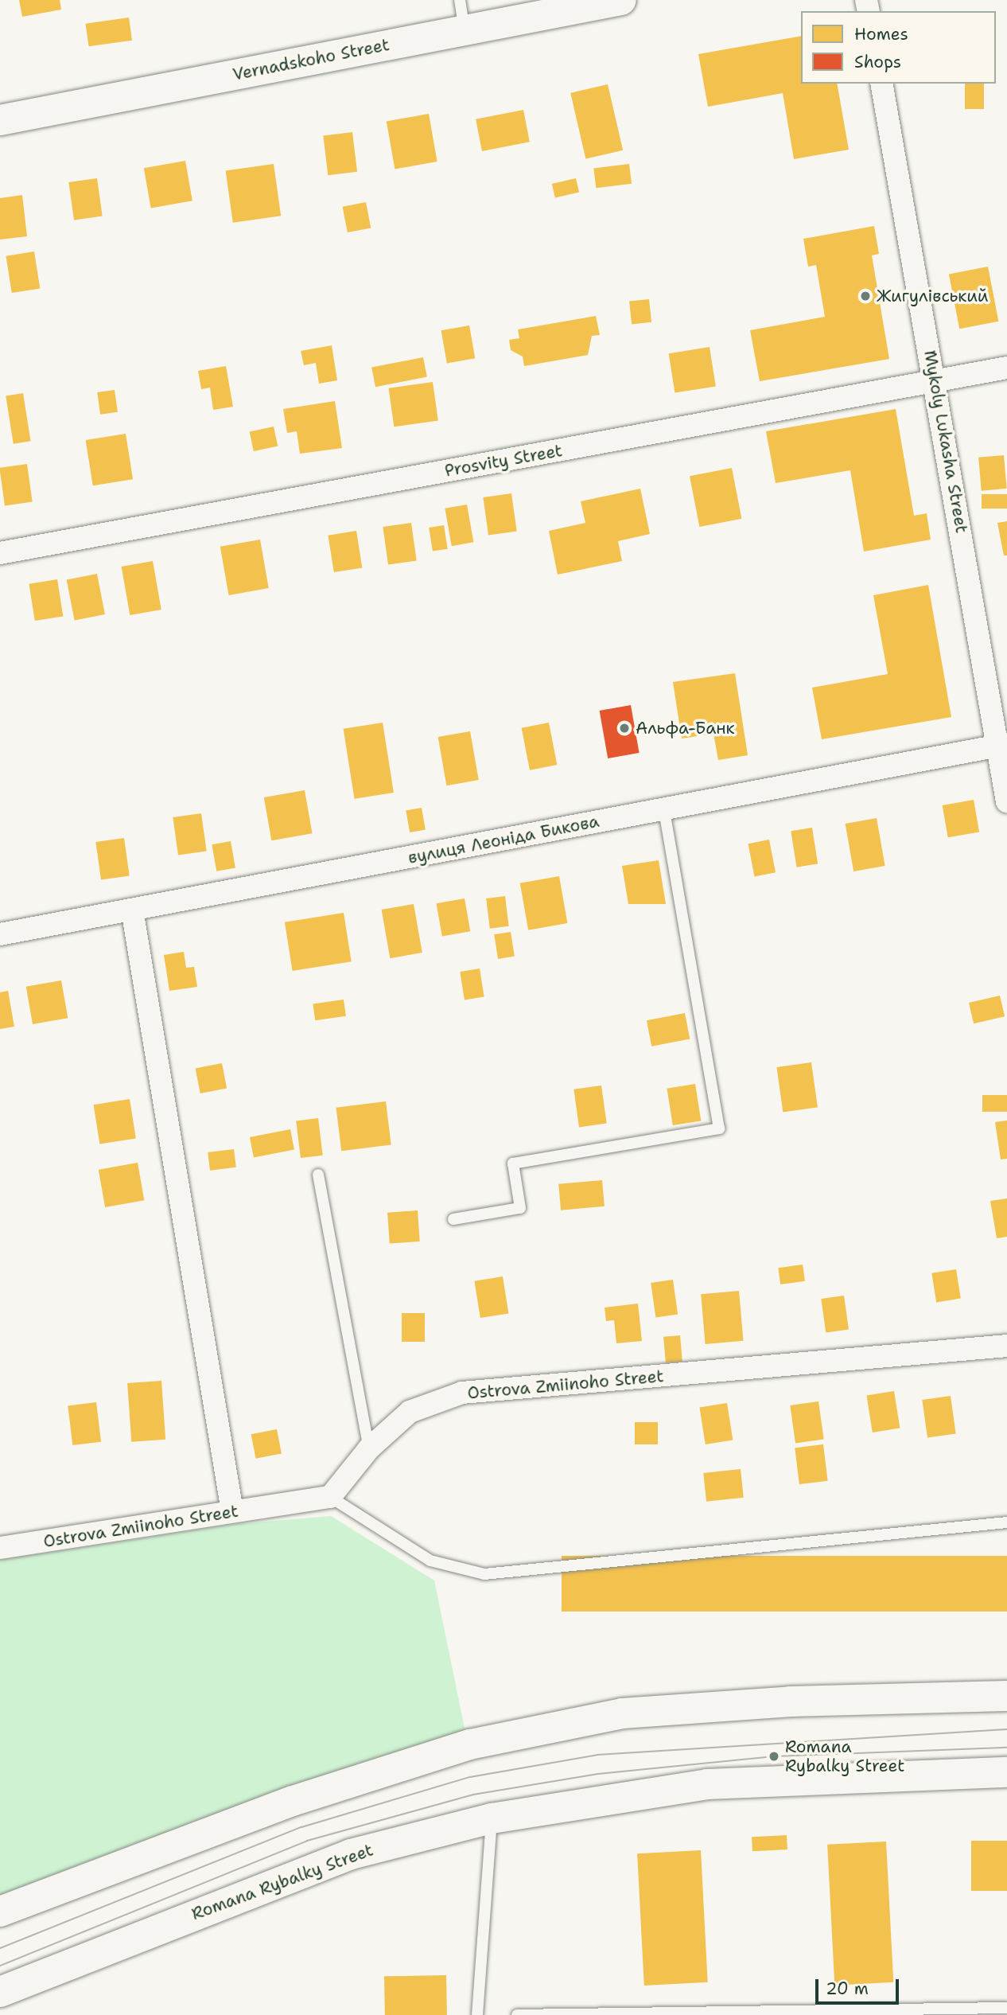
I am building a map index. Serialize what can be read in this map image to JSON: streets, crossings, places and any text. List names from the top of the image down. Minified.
{"streets":{"main road":["Vernadskoho Street","Romana Rybalky Street"],"street":["Mykoly Lukasha Street","Prosvity Street","вулиця Леоніда Бикова","Ostrova Zmiinoho Street"]},"crossings":[["Mykoly Lukasha Street","Prosvity Street"],["Mykoly Lukasha Street","вулиця Леоніда Бикова"]],"places":["Жигулівський","Альфа-Банк","Romana Rybalky Street"],"legend":["Homes","Shops"],"scale_bar":"20 m"}
